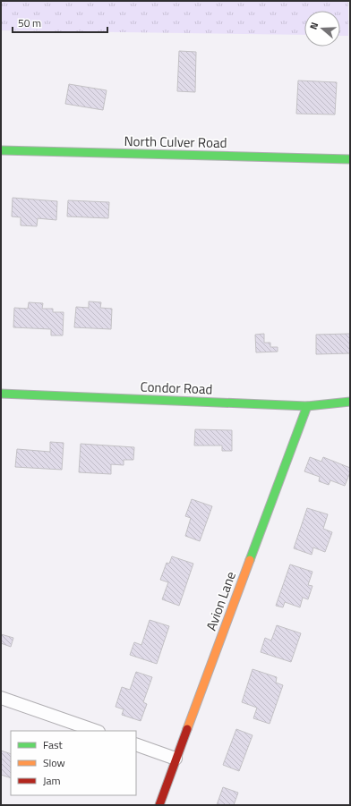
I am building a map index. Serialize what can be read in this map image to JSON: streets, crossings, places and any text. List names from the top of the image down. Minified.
{"streets":{"street":["North Culver Road","Condor Road","Avion Lane"]},"crossings":[["Condor Road","Avion Lane"]],"legend":["Fast","Slow","Jam"],"scale_bar":"50 m","north":"left"}
